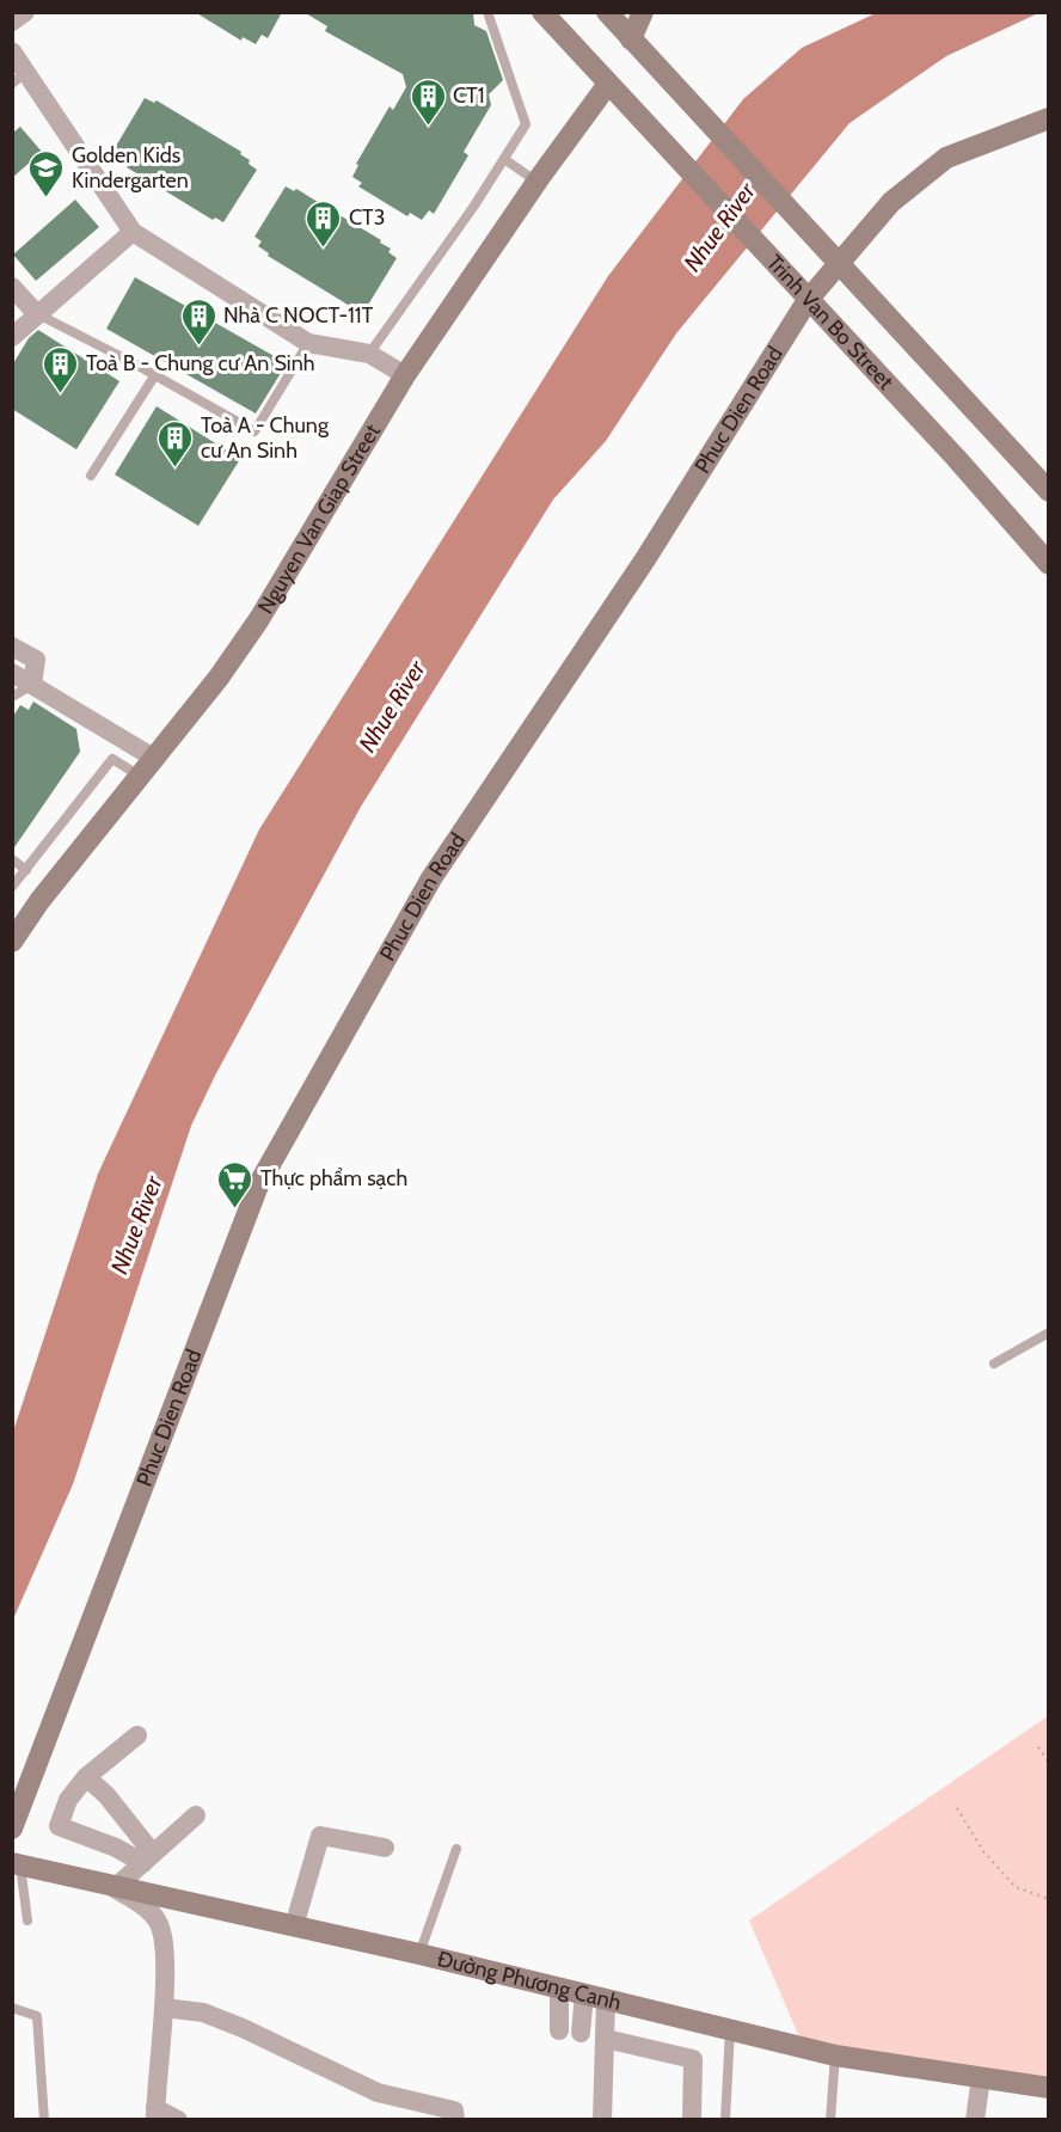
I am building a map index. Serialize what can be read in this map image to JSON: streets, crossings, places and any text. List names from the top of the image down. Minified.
{"streets":{"street":["Trinh Van Bo Street","Phuc Dien Road","Nguyen Van Giap Street","Đường Phương Canh"]},"crossings":[["Trinh Van Bo Street","Phuc Dien Road"],["Trinh Van Bo Street","Nguyen Van Giap Street"]],"water":["Nhue River"],"places":{"building":["CT1","CT3","Nhà C NOCT-11T","Toà B - Chung cư An Sinh","Toà A - Chung cư An Sinh"],"school or university":["Golden Kids Kindergarten"],"supermarket":["Thực phẩm sạch"]}}
